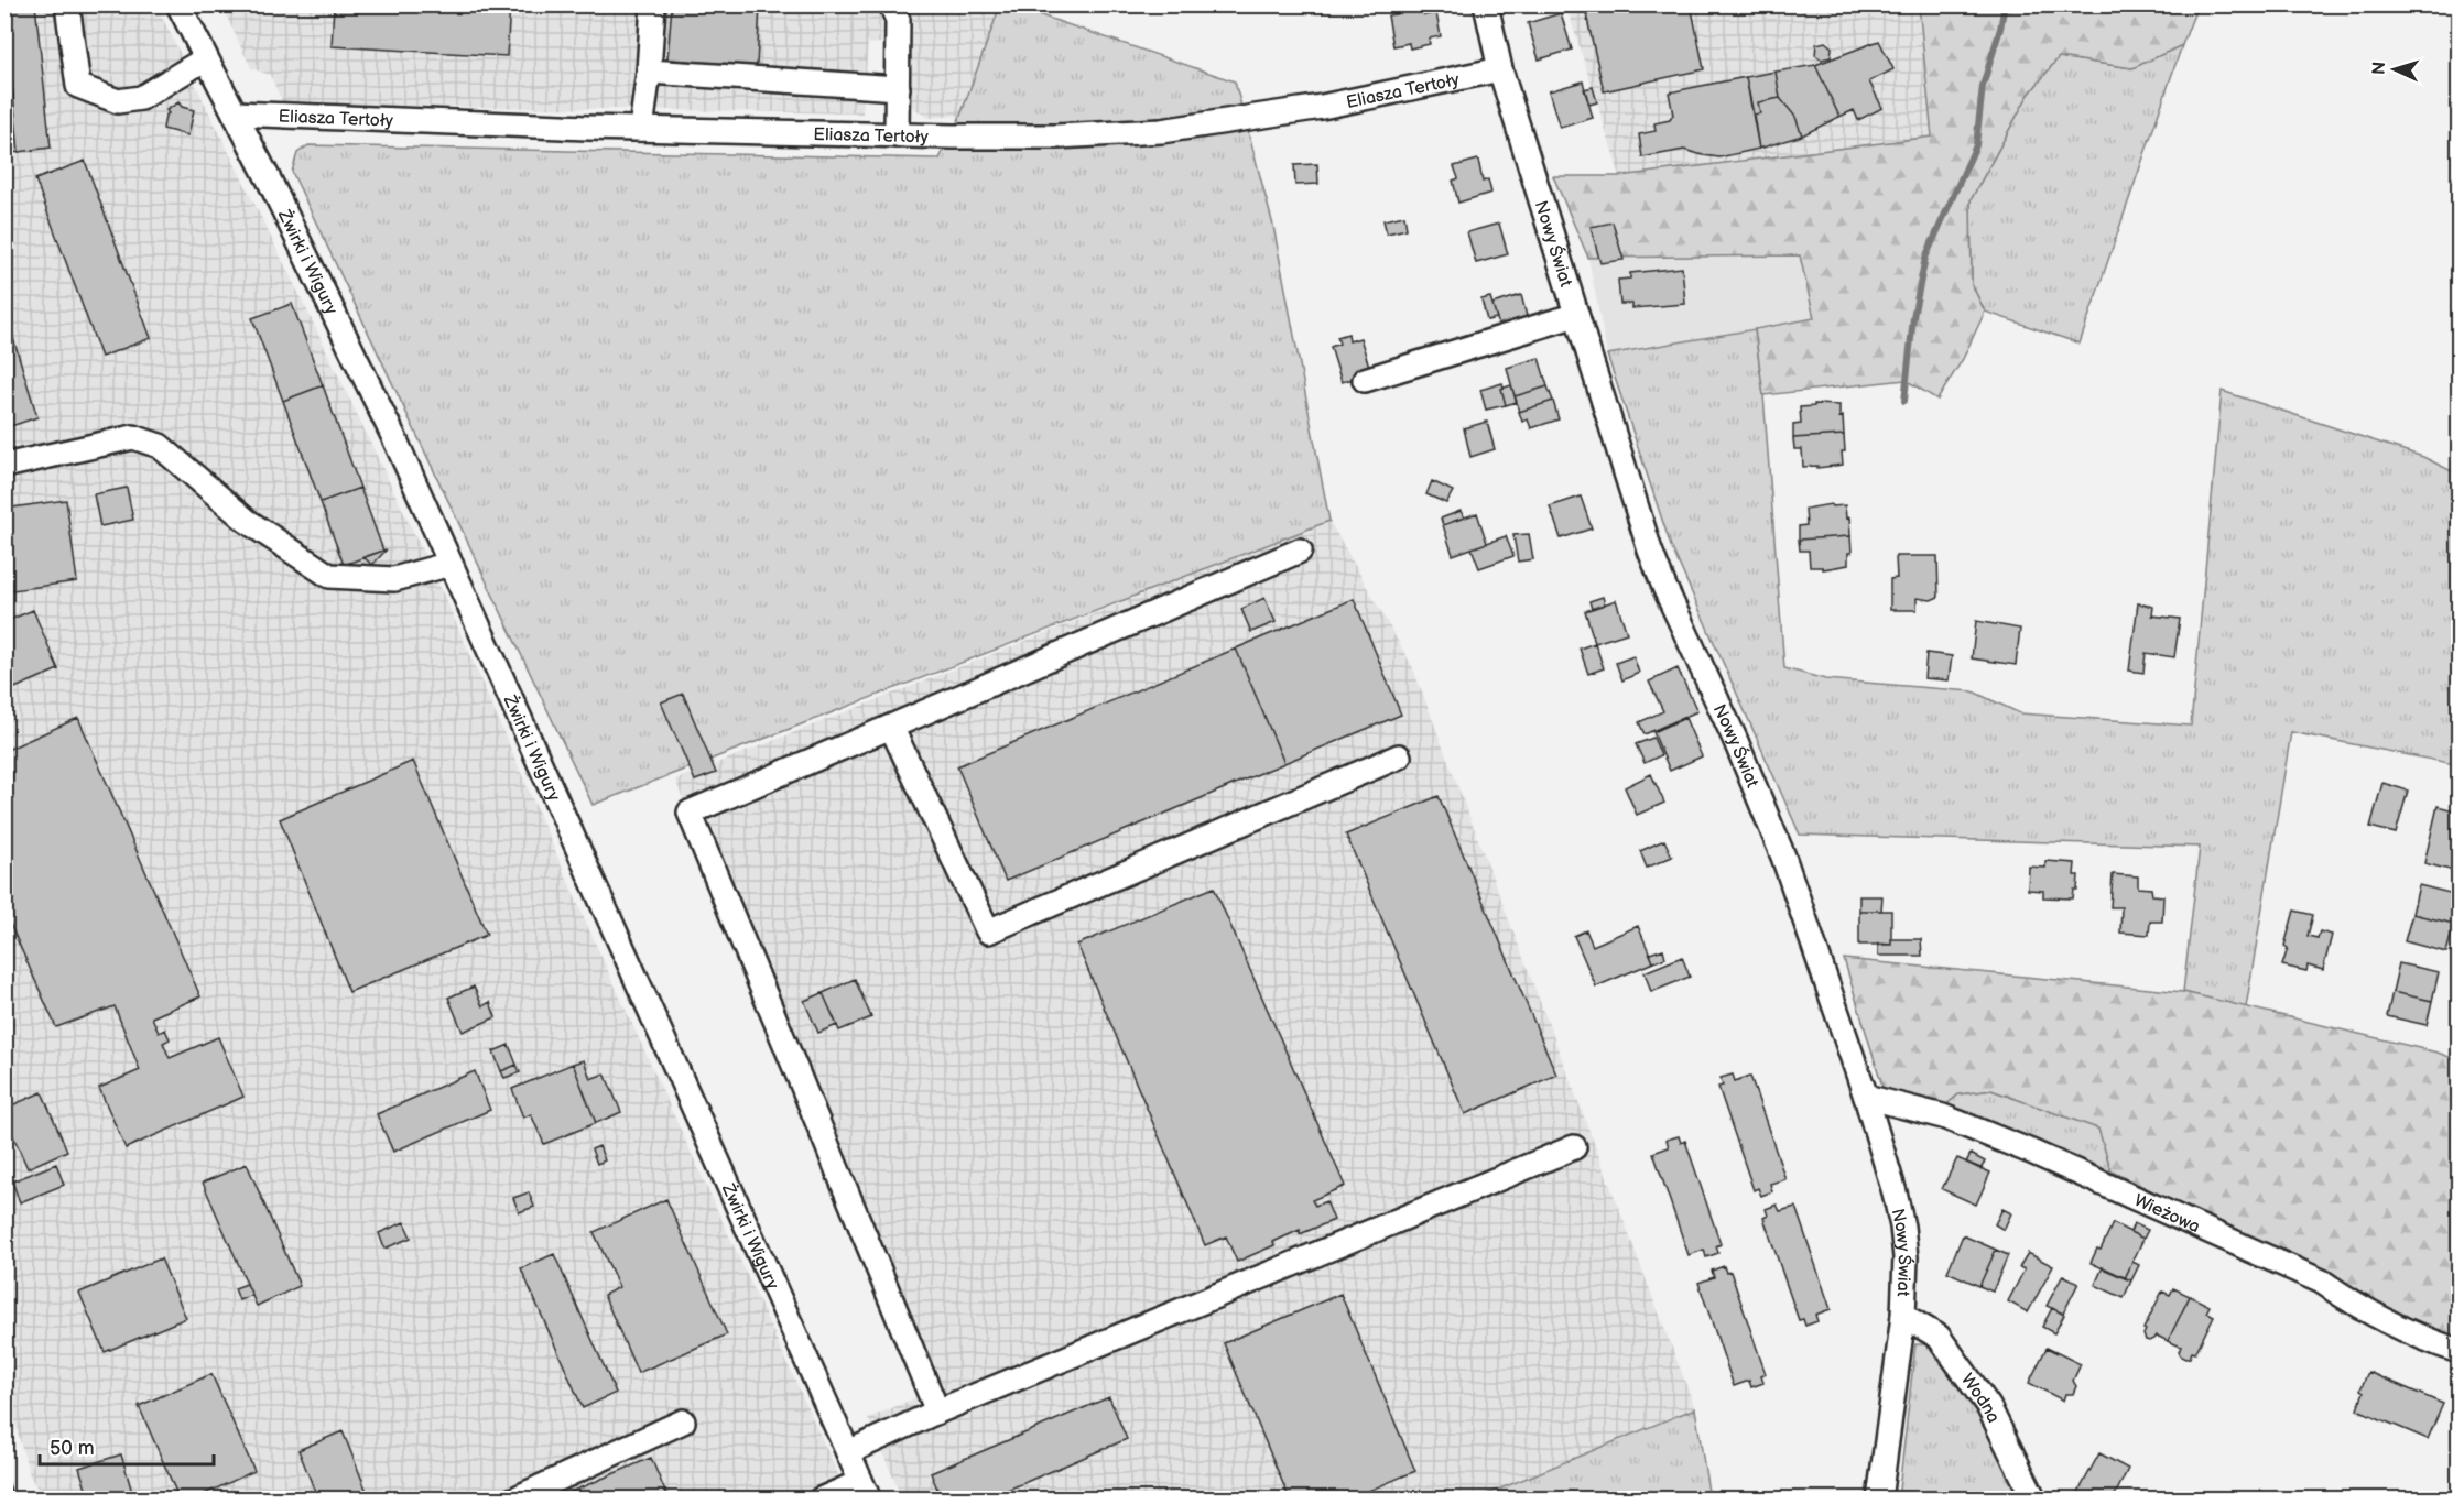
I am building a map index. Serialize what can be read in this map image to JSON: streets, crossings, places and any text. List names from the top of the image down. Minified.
{"streets":{"street":["Eliasza Tertoły","Nowy Świat","Żwirki i Wigury","Wieżowa","Wodna"]},"crossings":[["Eliasza Tertoły","Nowy Świat"],["Eliasza Tertoły","Żwirki i Wigury"],["Nowy Świat","Wieżowa"],["Nowy Świat","Wodna"]],"scale_bar":"50 m","north":"left"}
